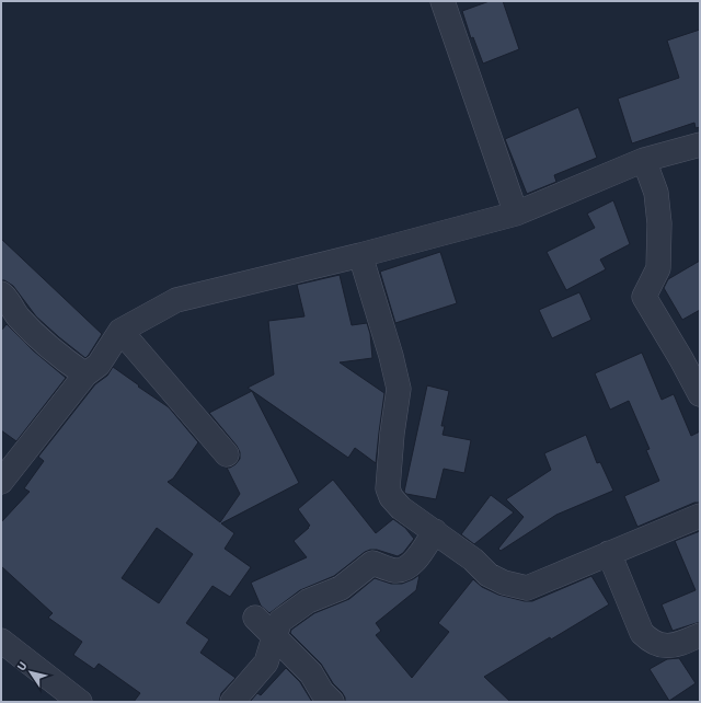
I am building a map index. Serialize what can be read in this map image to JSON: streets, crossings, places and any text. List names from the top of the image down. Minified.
{"north":"top left"}
